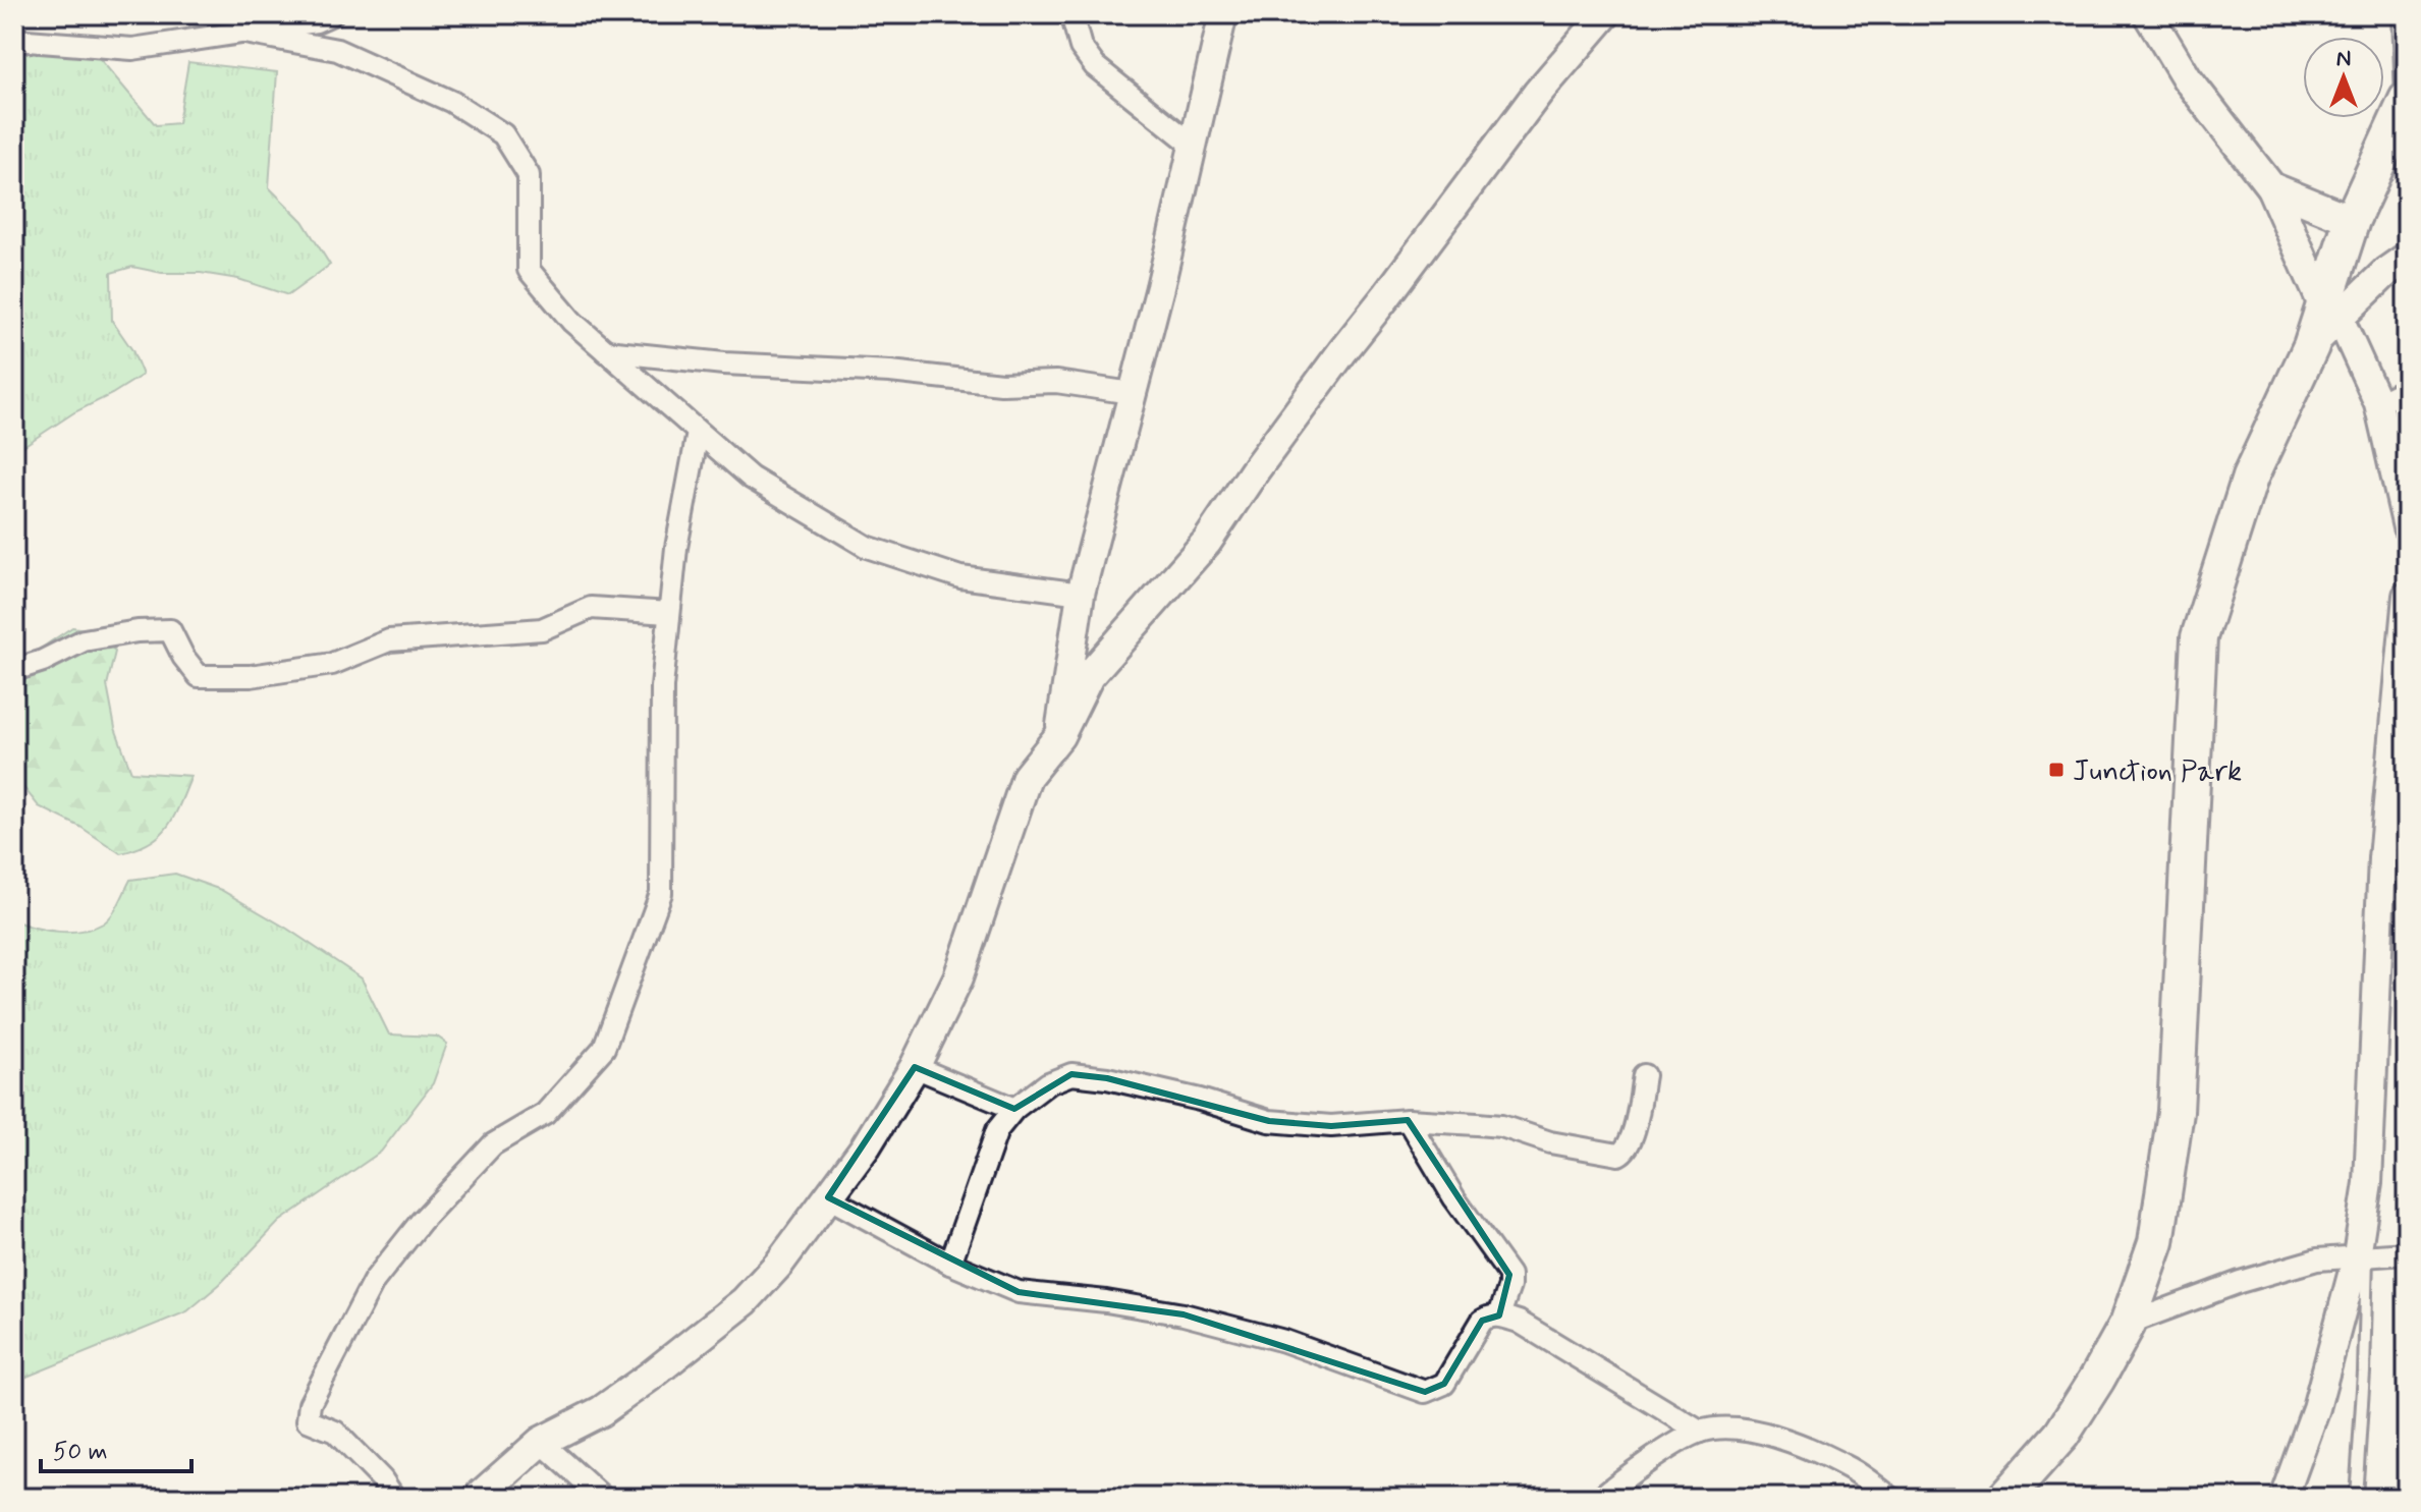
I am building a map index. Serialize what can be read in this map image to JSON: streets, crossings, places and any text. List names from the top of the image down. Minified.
{"places":{"transit":["Junction Park"]},"scale_bar":"50 m","north":"top"}
